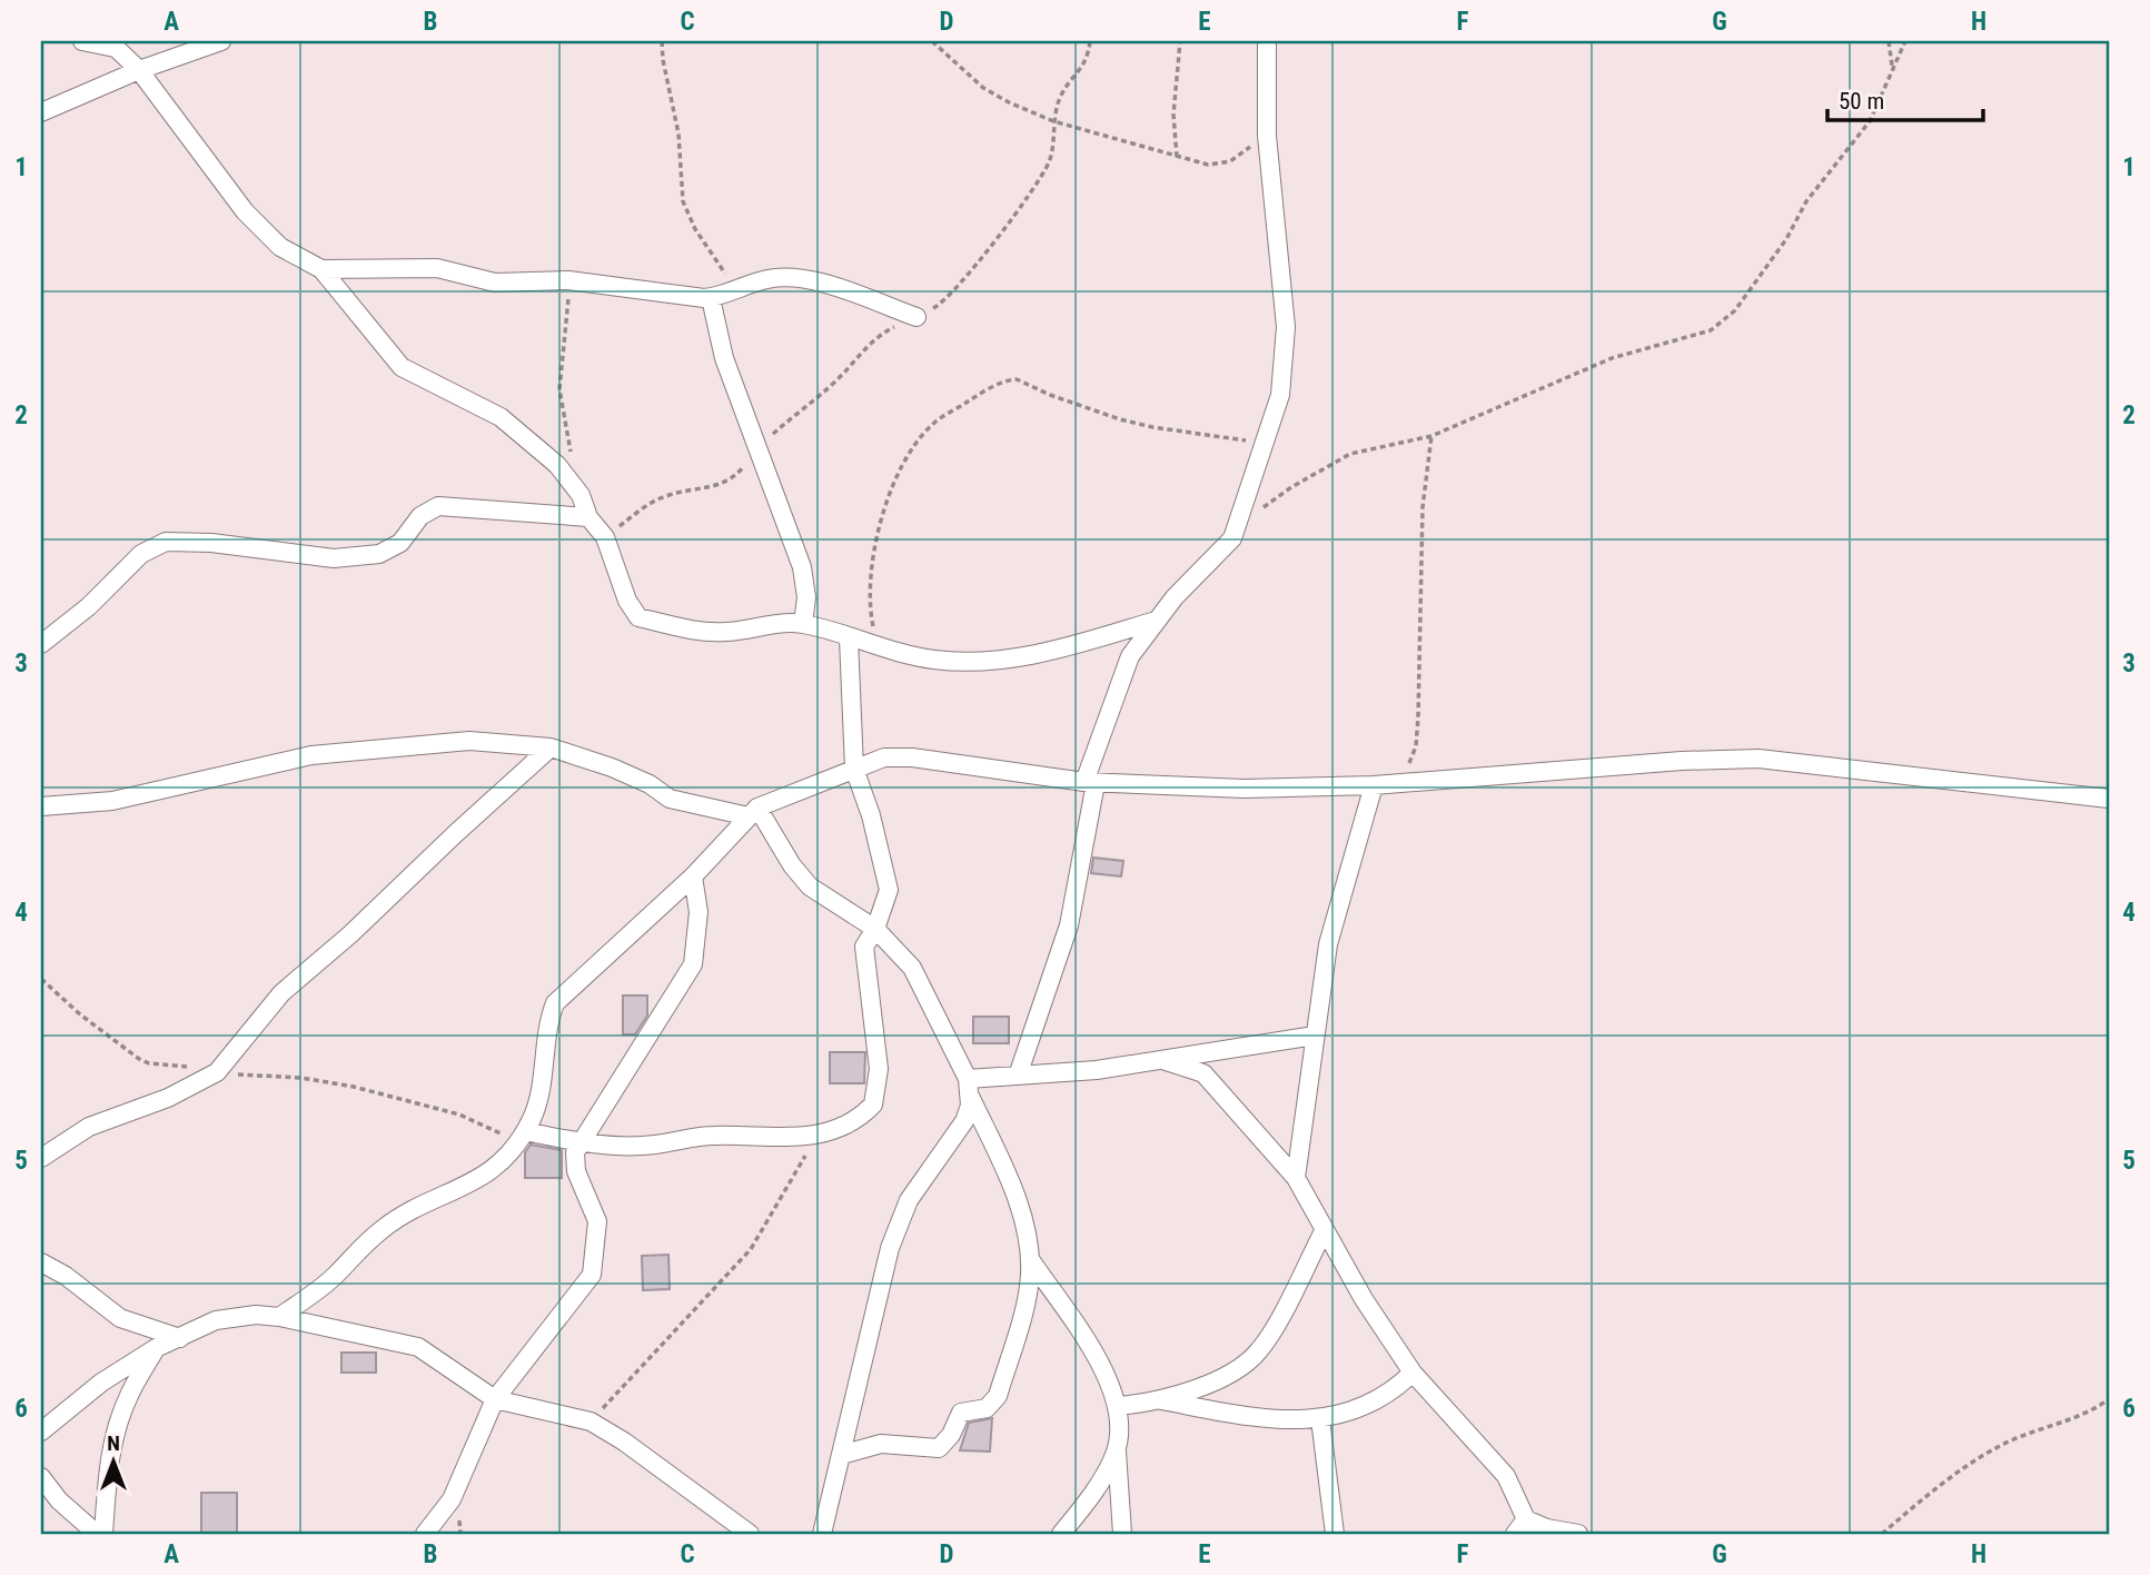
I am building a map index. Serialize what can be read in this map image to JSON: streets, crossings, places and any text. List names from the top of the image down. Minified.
{"scale_bar":"50 m","north":"top","grid":{"columns":["A","B","C","D","E","F","G","H"],"rows":["1","2","3","4","5","6"]}}
